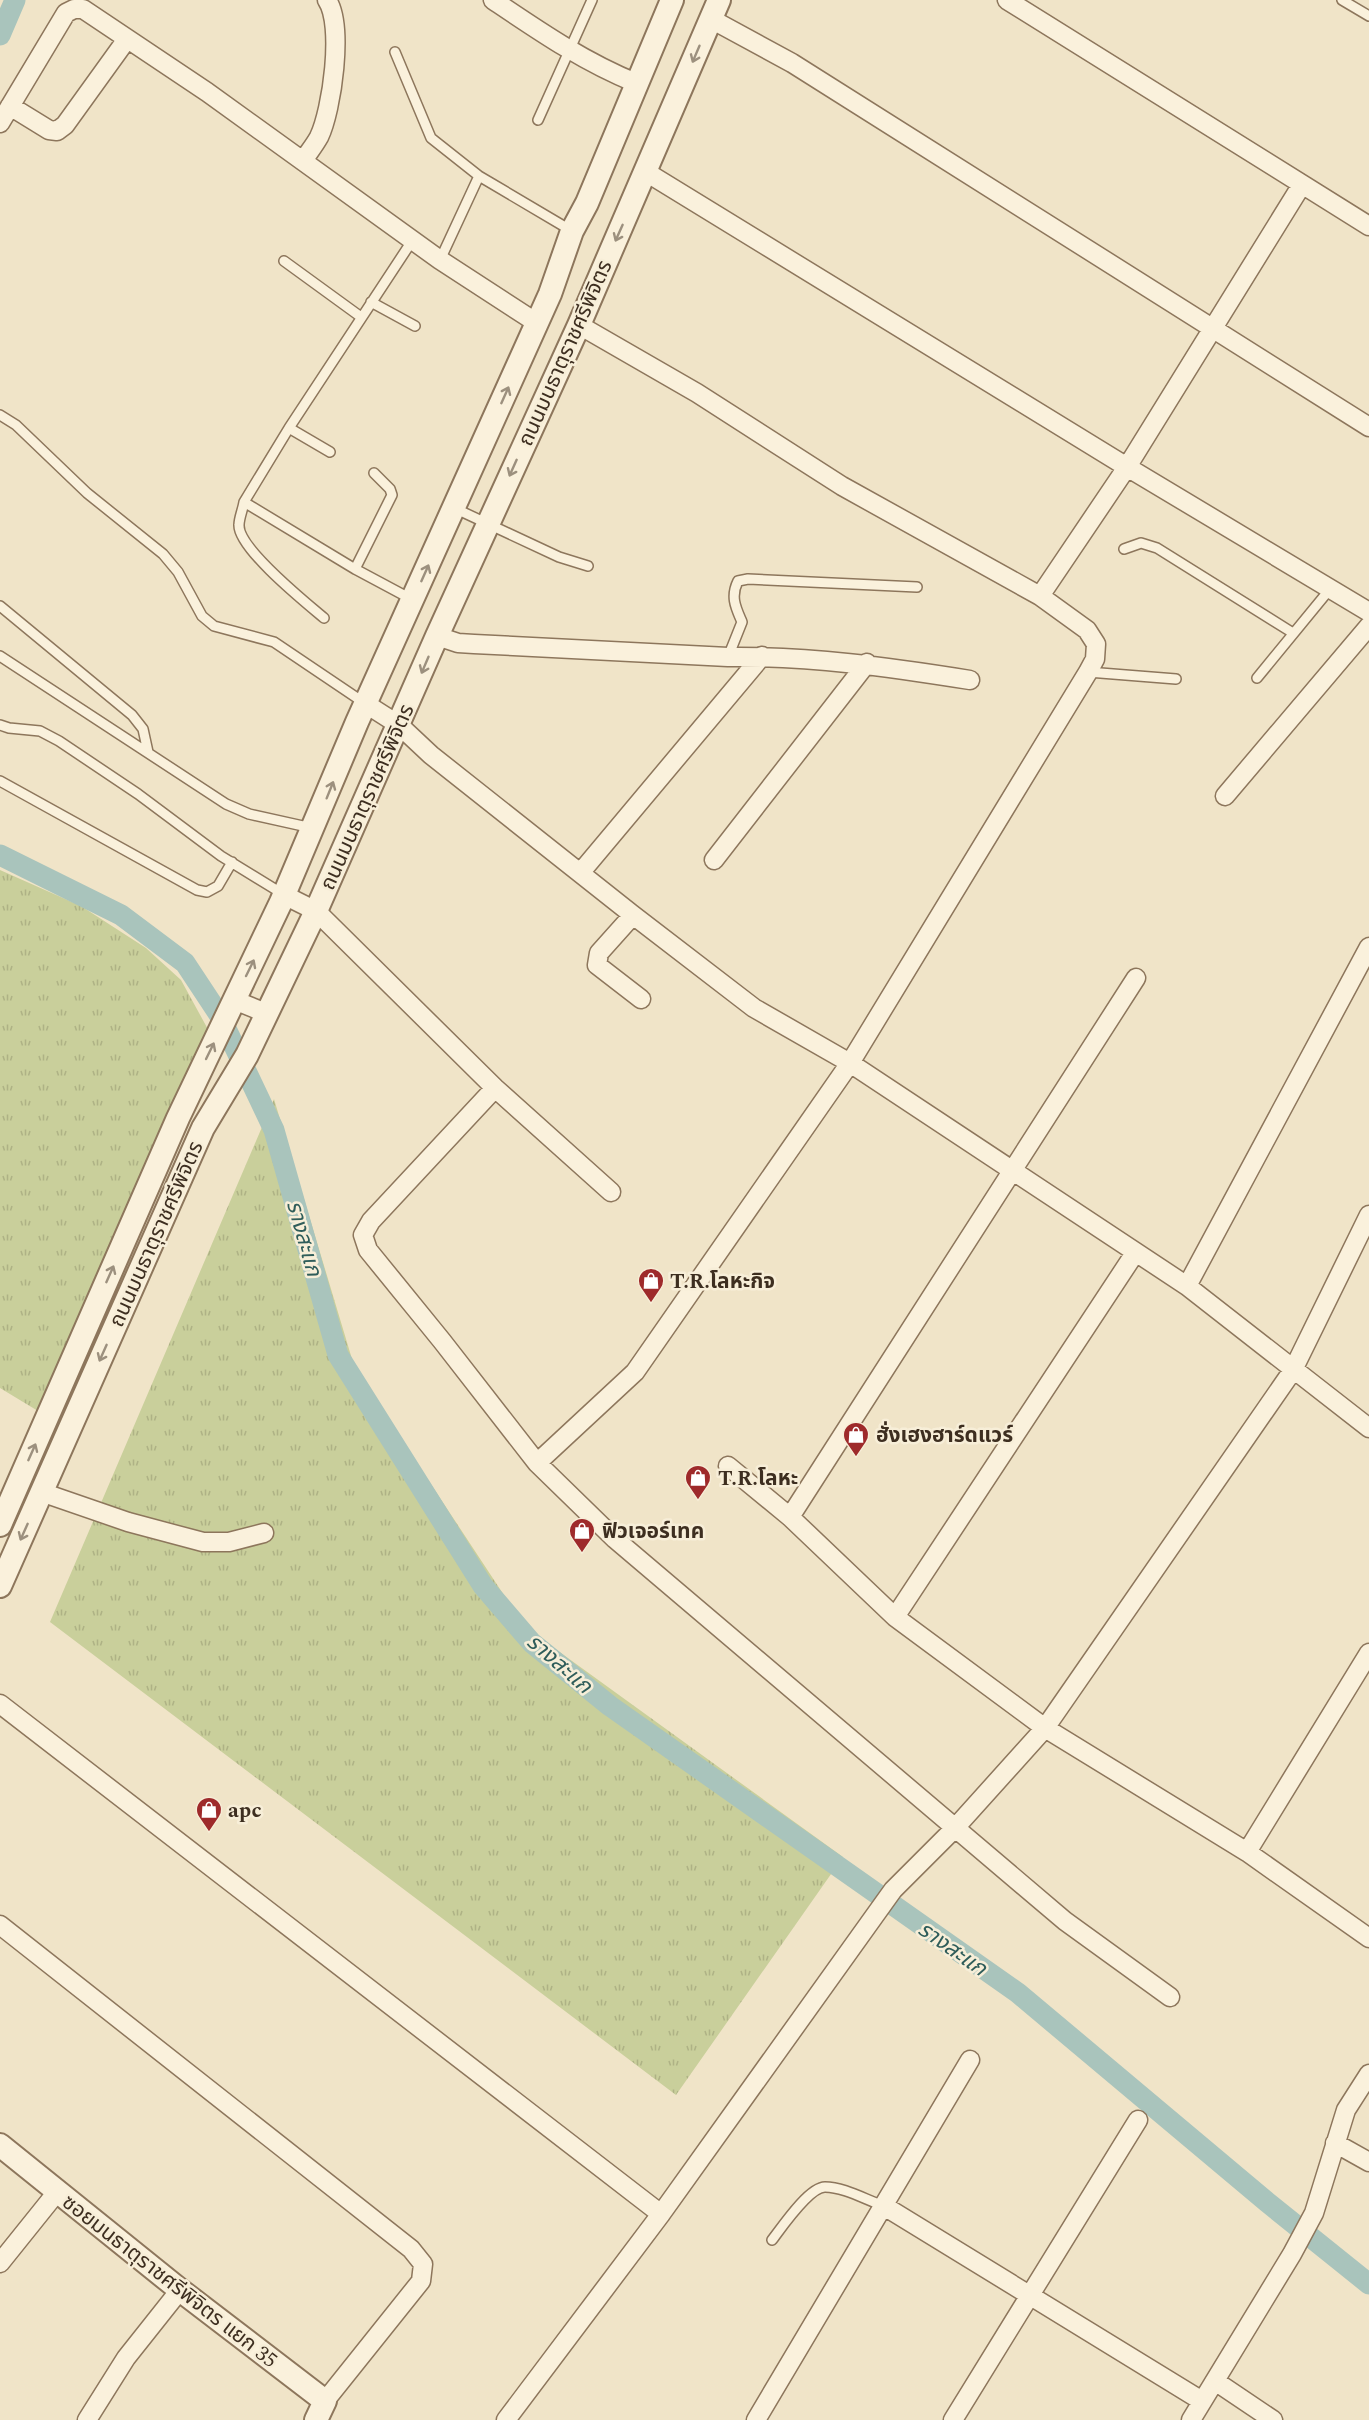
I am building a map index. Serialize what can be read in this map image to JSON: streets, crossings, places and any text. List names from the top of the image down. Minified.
{"streets":{"street":["ถนนมนธาตุราชศรีพิจิตร","ซอยมนธาตุราชศรีพิจิตร แยก 35"]},"water":["รางสะแก"],"places":{"shop":["T.R.โลหะกิจ","ฮั่งเฮงฮาร์ดแวร์","T.R.โลหะ","ฟิวเจอร์เทค","apc"]}}
